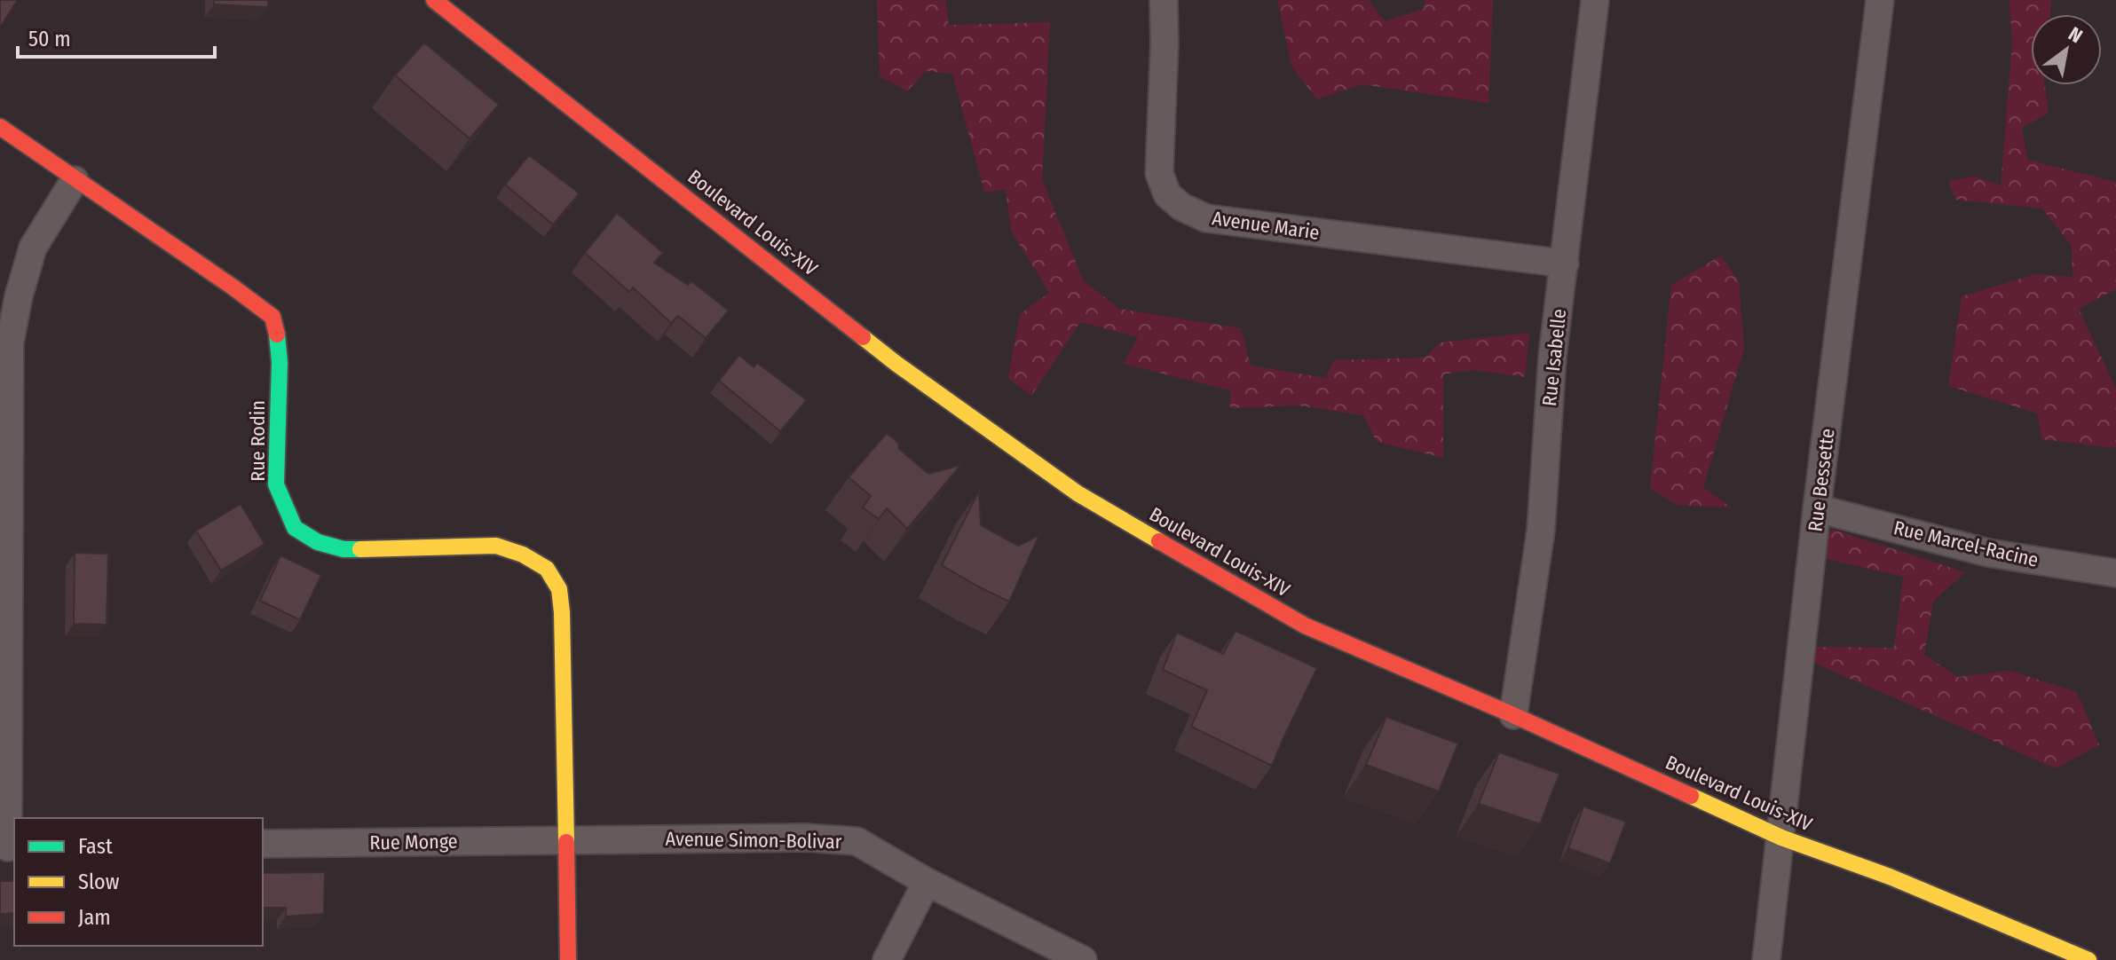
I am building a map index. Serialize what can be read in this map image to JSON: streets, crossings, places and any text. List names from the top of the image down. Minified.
{"streets":{"main road":["Boulevard Louis-XIV","Rue Rodin"],"street":["Avenue Marie","Rue Isabelle","Rue Bessette","Rue Marcel-Racine","Avenue Simon-Bolivar","Rue Monge"]},"crossings":[["Boulevard Louis-XIV","Rue Isabelle"],["Boulevard Louis-XIV","Rue Bessette"],["Avenue Marie","Rue Isabelle"],["Rue Rodin","Avenue Simon-Bolivar"],["Rue Rodin","Rue Monge"],["Rue Bessette","Rue Marcel-Racine"],["Avenue Simon-Bolivar","Rue Monge"]],"legend":["Fast","Slow","Jam"],"scale_bar":"50 m","north":"top right"}
